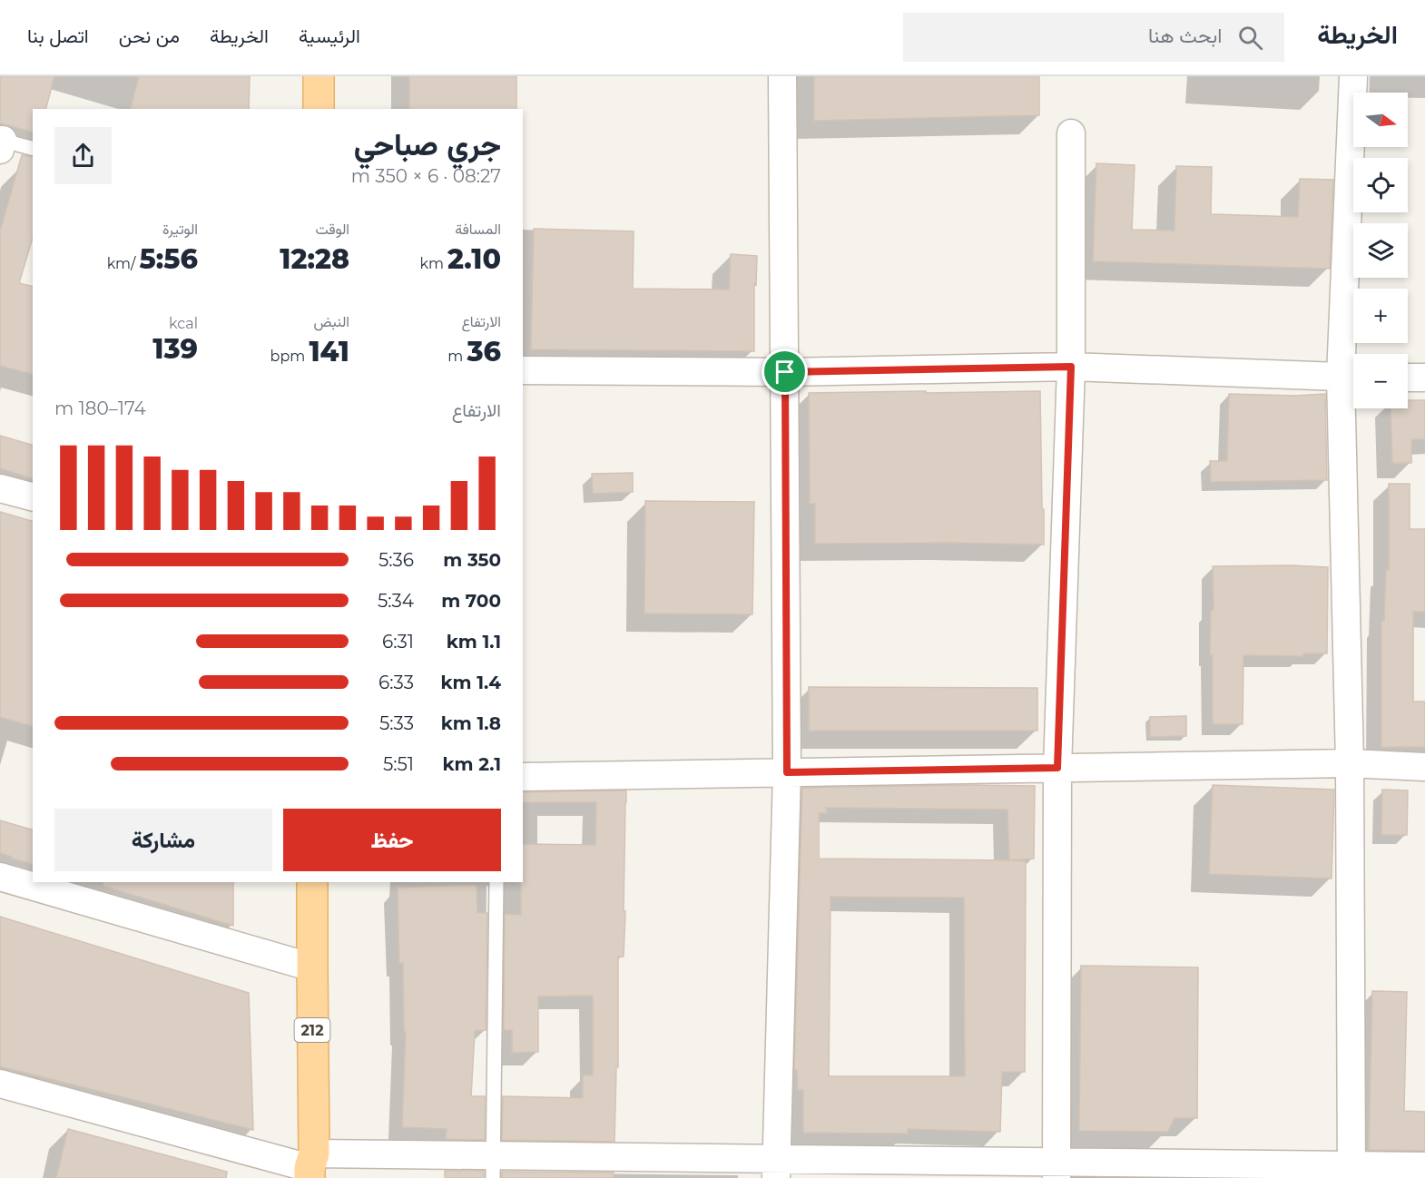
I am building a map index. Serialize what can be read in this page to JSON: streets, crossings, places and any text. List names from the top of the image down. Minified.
{"streets":{"main road":["212"]},"north":"right","page":{"header":"الخريطة","search":"ابحث هنا","nav":["الرئيسية","الخريطة","من نحن","اتصل بنا"],"map_buttons":["+","−"],"heading":["جري صباحي","08:27 · 6 × 350 m"],"stats":[["المسافة","2.10 km"],["الوقت","12:28"],["الوتيرة","5:56 /km"],["الارتفاع","36 m"],["النبض","141 bpm"],["kcal","139"]],"chart":["الارتفاع","174–180 m"],"list":[{"name":"350 m","note":"5:36"},{"name":"700 m","note":"5:34"},{"name":"1.1 km","note":"6:31"},{"name":"1.4 km","note":"6:33"},{"name":"1.8 km","note":"5:33"},{"name":"2.1 km","note":"5:51"}],"buttons":["حفظ","مشاركة"]}}
